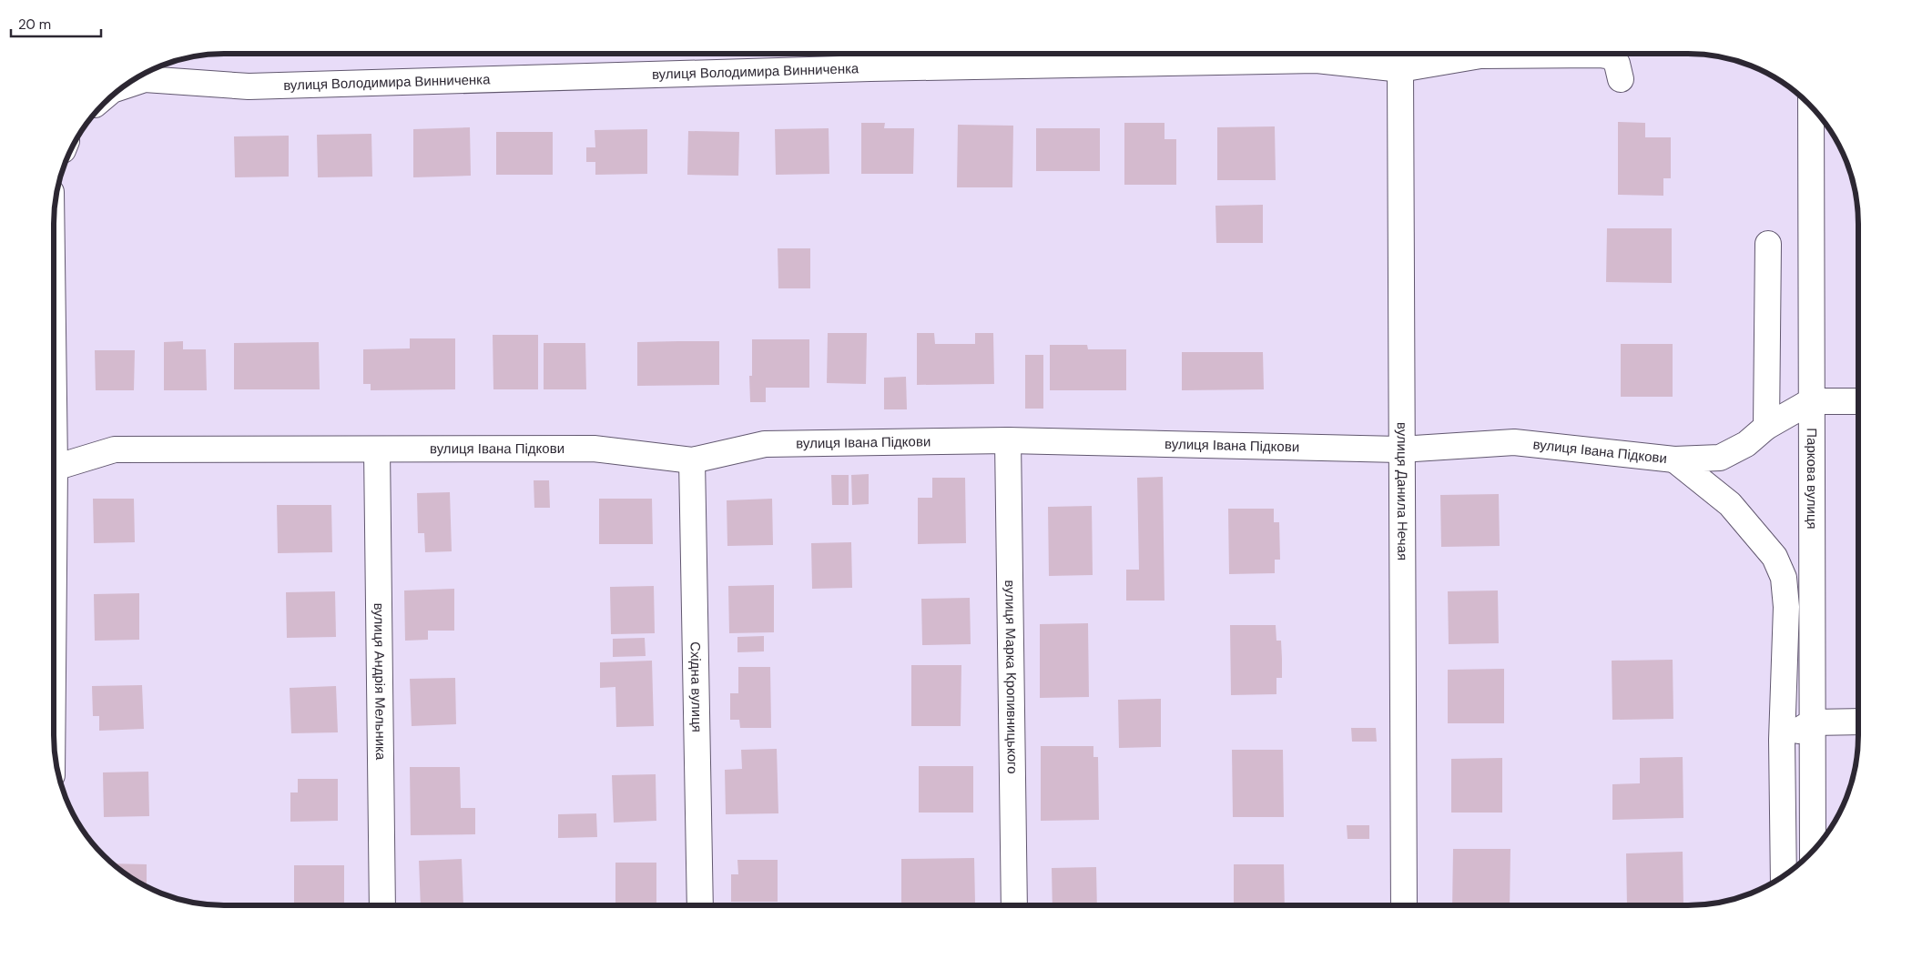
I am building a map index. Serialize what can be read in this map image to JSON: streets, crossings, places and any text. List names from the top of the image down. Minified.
{"streets":{"street":["вулиця Володимира Винниченка","вулиця Івана Підкови","Паркова вулиця","вулиця Данила Нечая","вулиця Марка Кропивницького","вулиця Андрія Мельника","Східна вулиця"]},"crossings":[["вулиця Володимира Винниченка","вулиця Данила Нечая"],["вулиця Івана Підкови","вулиця Данила Нечая"],["вулиця Івана Підкови","вулиця Марка Кропивницького"],["вулиця Івана Підкови","вулиця Андрія Мельника"],["вулиця Івана Підкови","Східна вулиця"]],"scale_bar":"20 m"}
